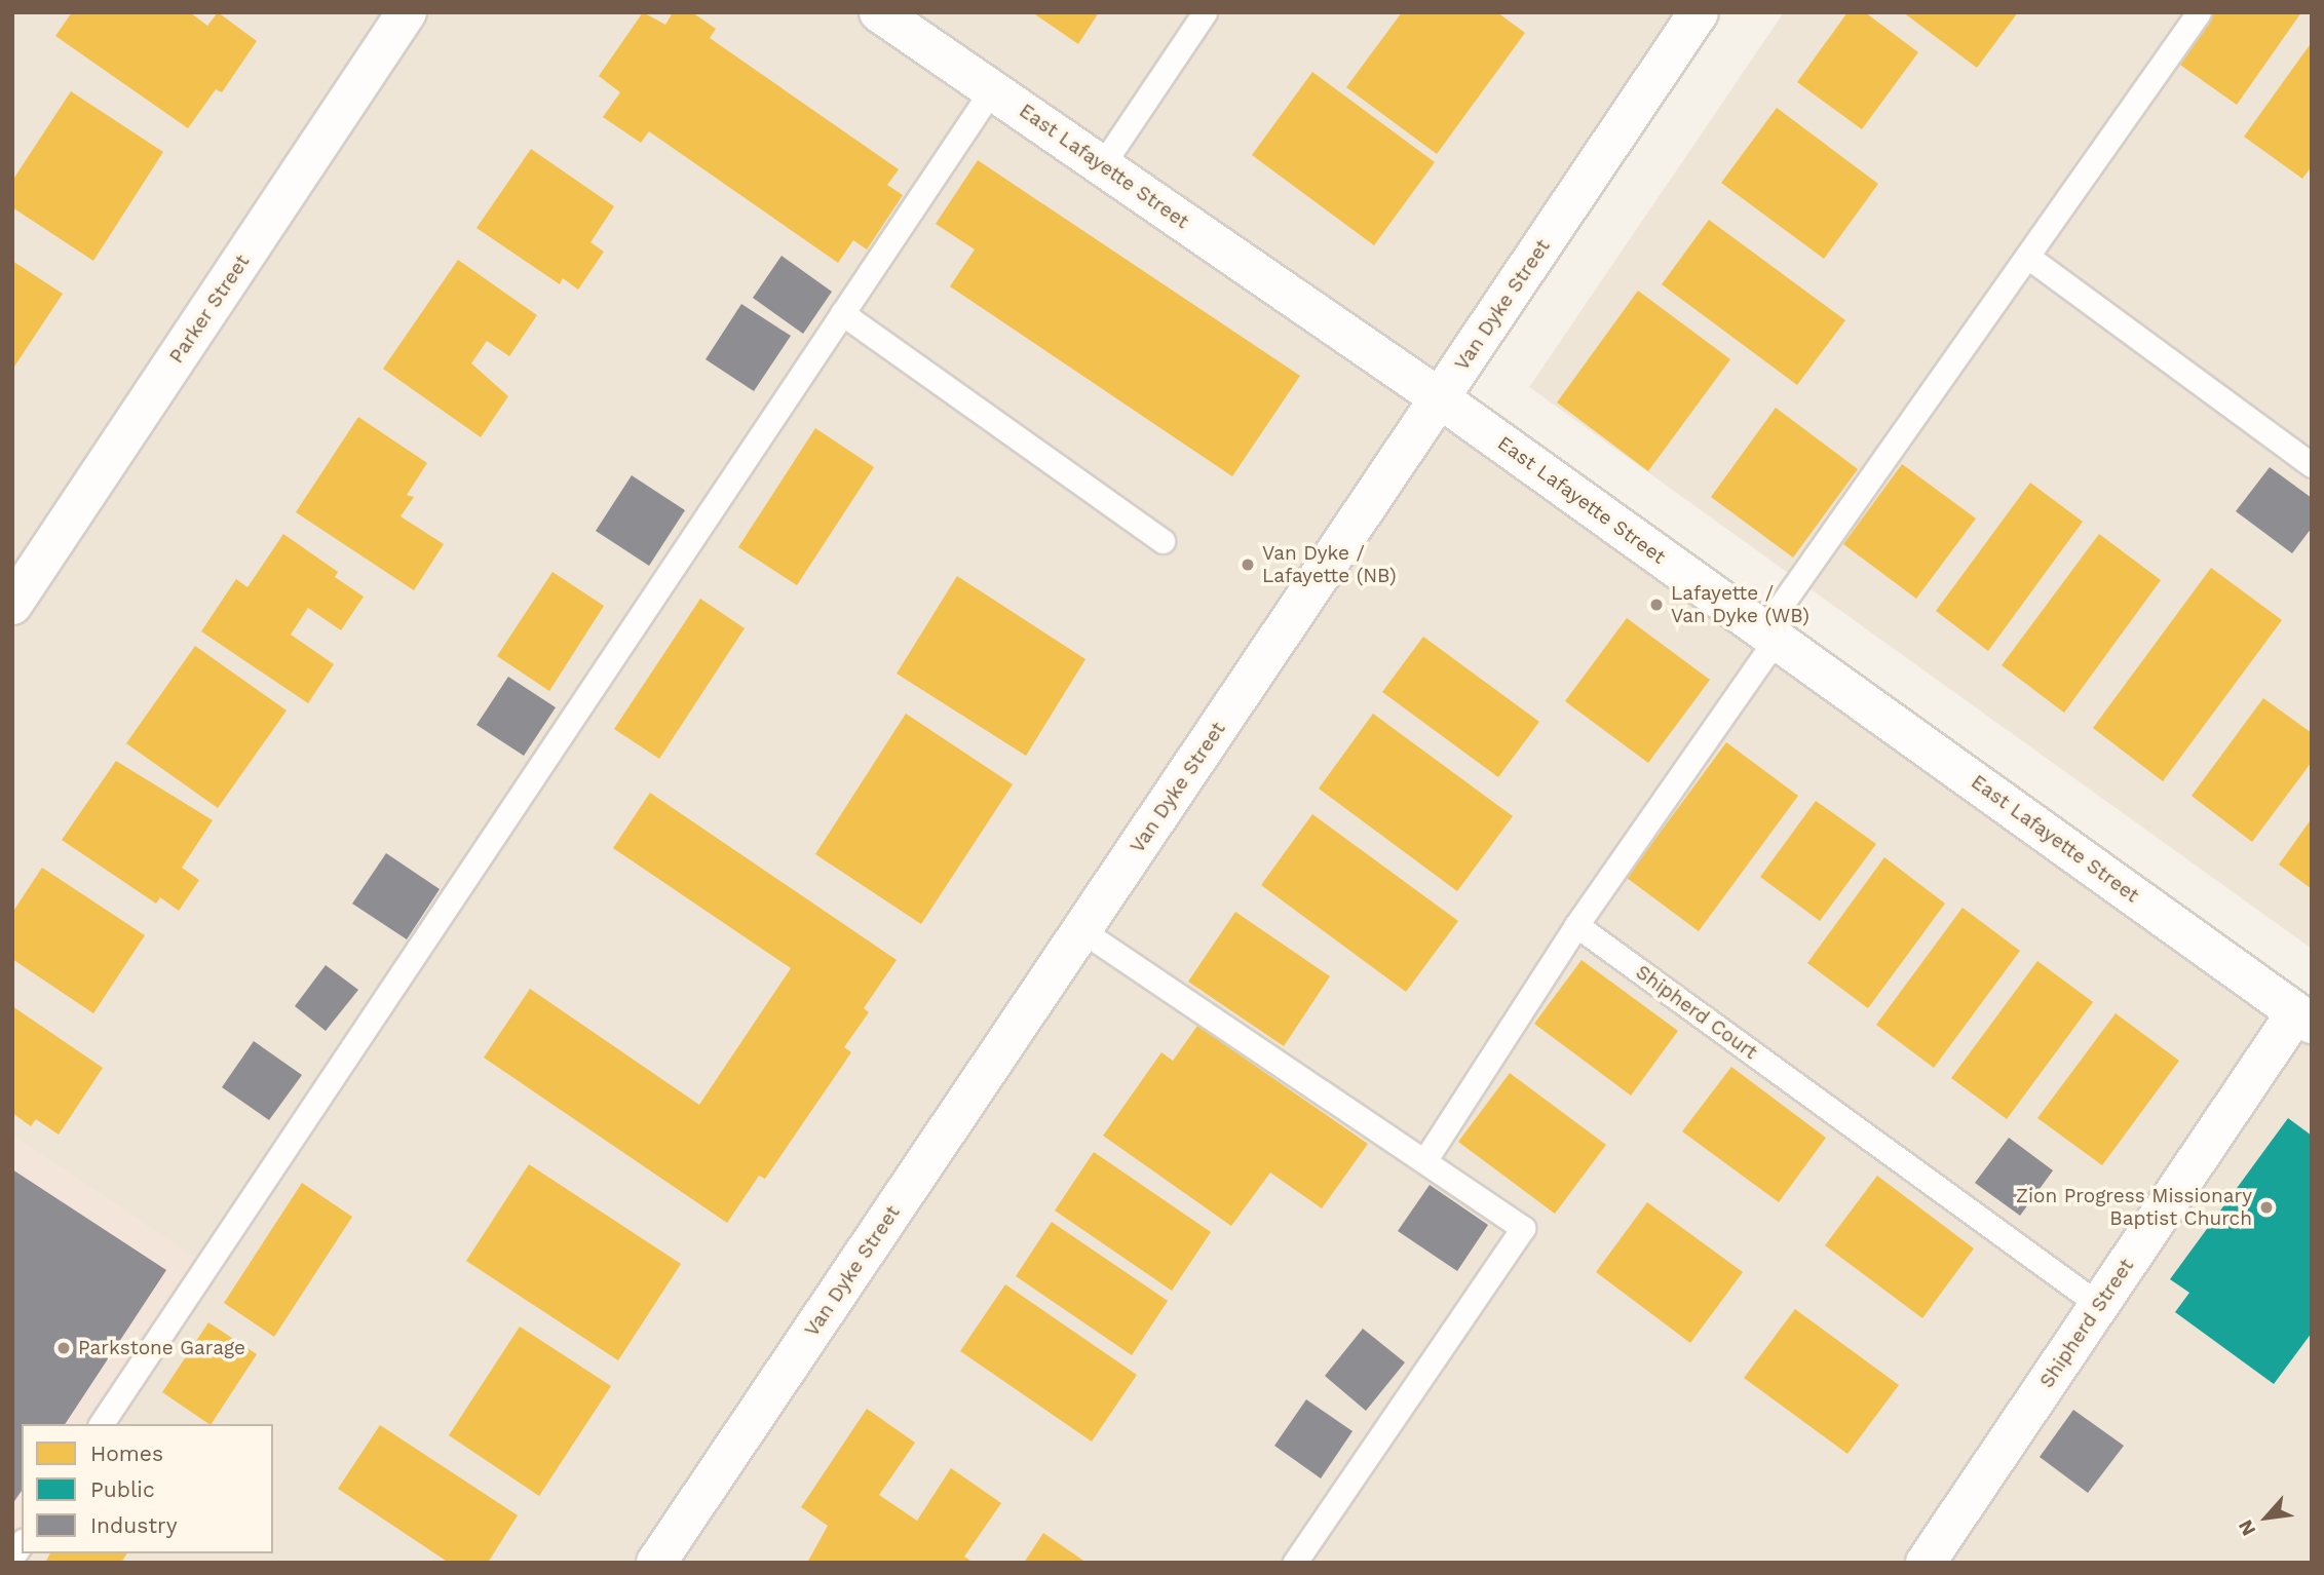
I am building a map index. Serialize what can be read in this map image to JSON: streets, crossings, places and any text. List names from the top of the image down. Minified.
{"streets":{"street":["East Lafayette Street","Van Dyke Street","Parker Street","Shipherd Street"],"lane":["Shipherd Court"]},"crossings":[["East Lafayette Street","Van Dyke Street"],["East Lafayette Street","Shipherd Street"],["Shipherd Court","Shipherd Street"]],"places":["Van Dyke / Lafayette (NB)","Lafayette / Van Dyke (WB)","Zion Progress Missionary Baptist Church","Parkstone Garage"],"legend":["Homes","Public","Industry"],"north":"bottom left"}
